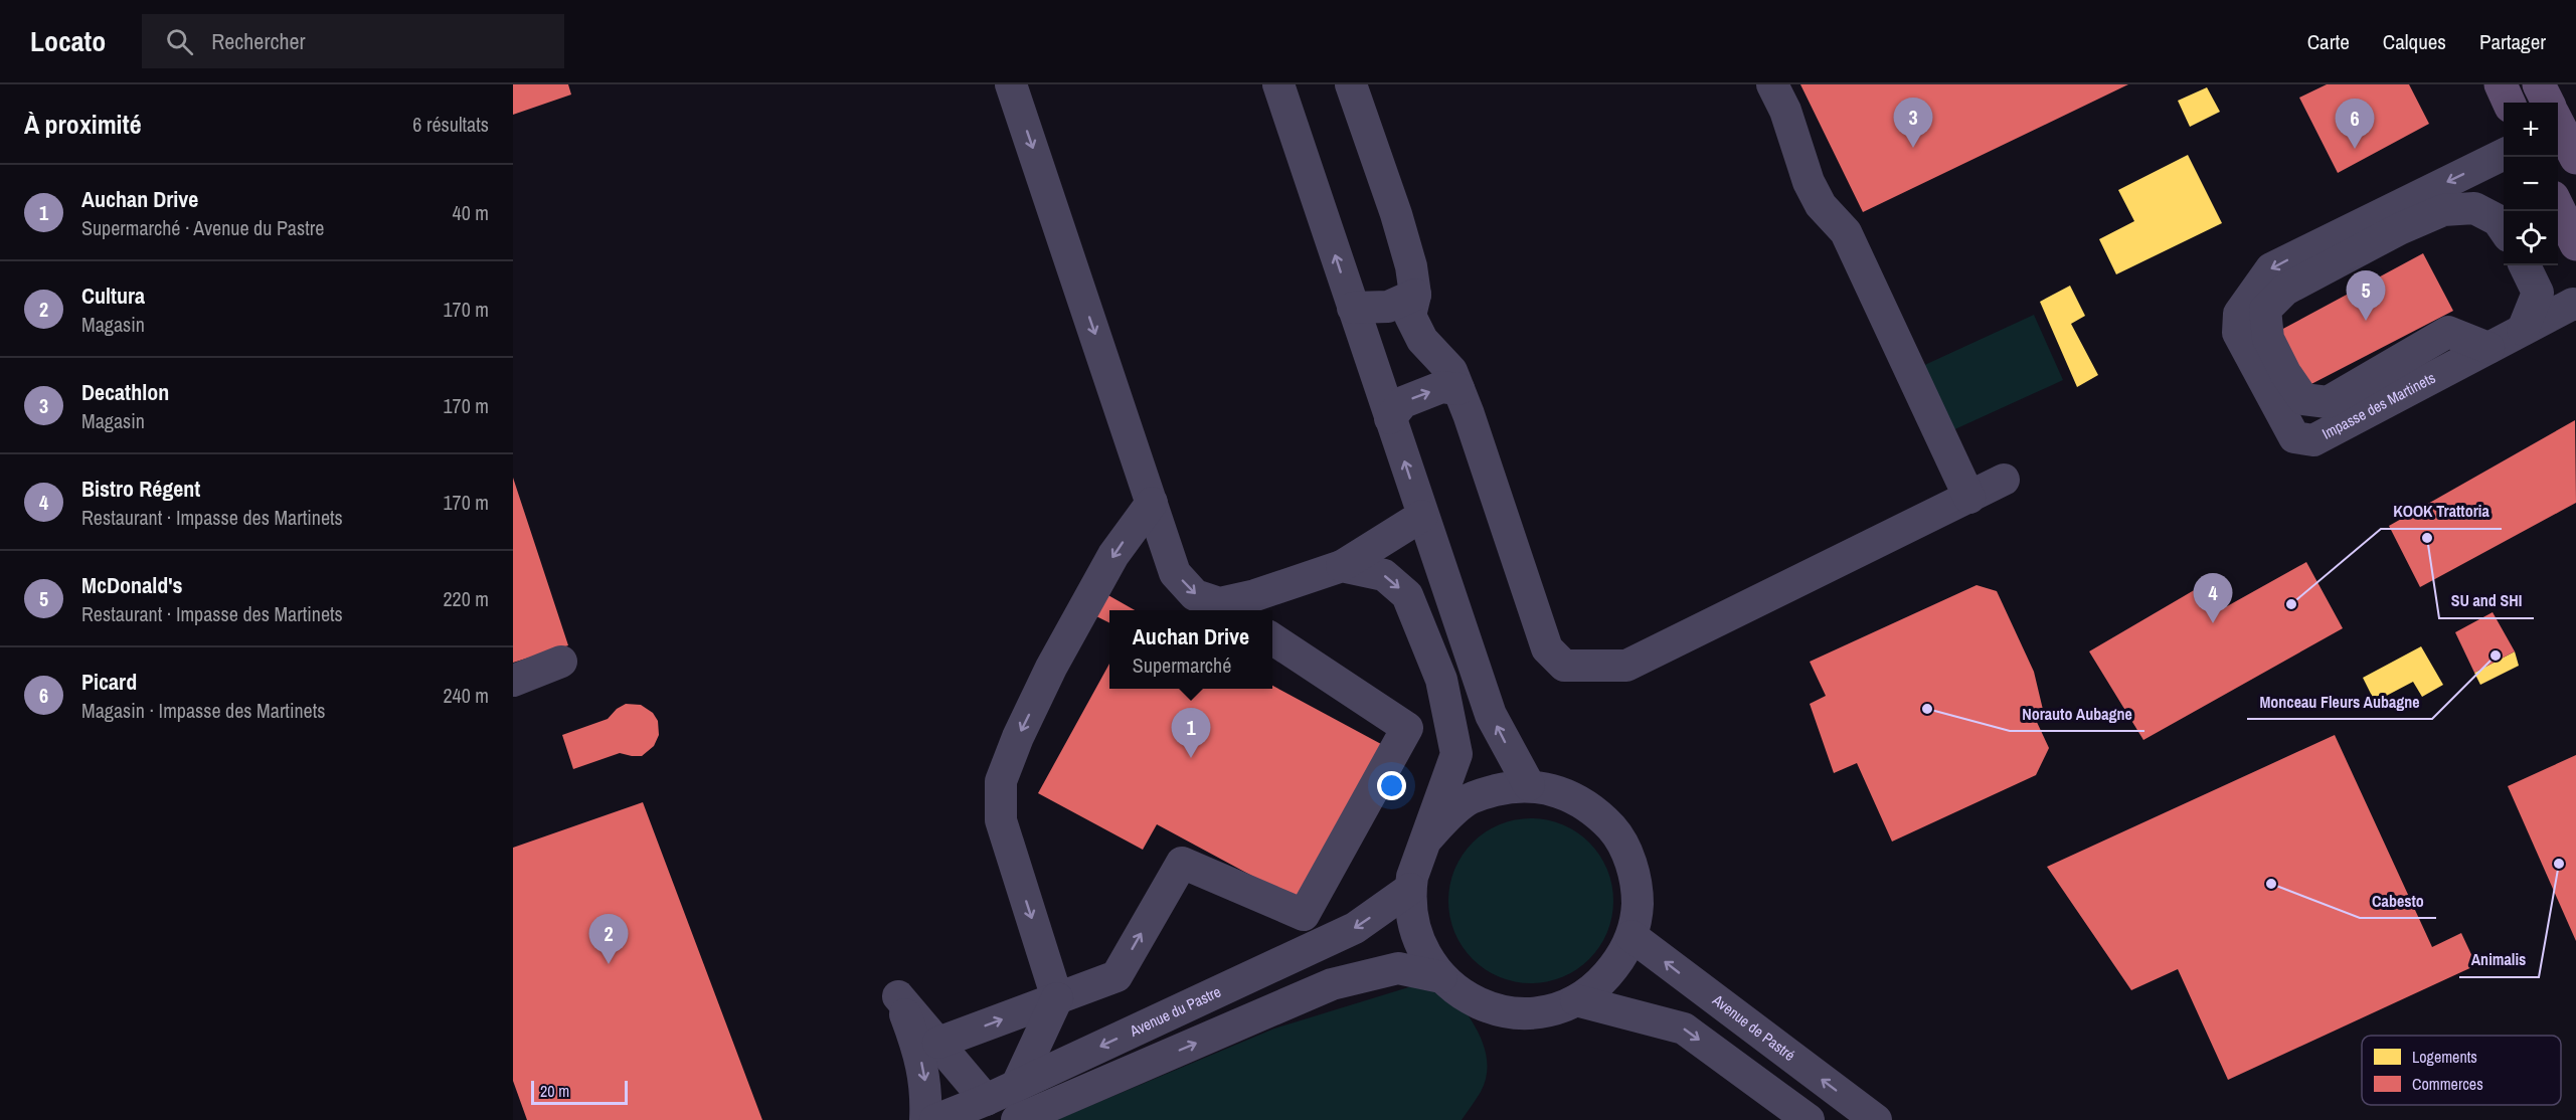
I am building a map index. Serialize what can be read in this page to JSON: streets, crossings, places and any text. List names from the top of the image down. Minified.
{"streets":{"street":["Impasse des Martinets","Avenue du Pastre","Avenue de Pastré"]},"places":["SU and SHI","KOOK Trattoria","Monceau Fleurs Aubagne","Norauto Aubagne","Animalis","Cabesto"],"legend":["Logements","Commerces"],"scale_bar":"20 m","page":{"header":"Locato","search":"Rechercher","nav":["Carte","Calques","Partager"],"heading":["À proximité","6 résultats"],"pins":["3","6","5","4","1","2"],"map_buttons":["+","−"],"list":[{"mark":"1","name":"Auchan Drive","note":"Supermarché · Avenue du Pastre","value":"40 m"},{"mark":"2","name":"Cultura","note":"Magasin","value":"170 m"},{"mark":"3","name":"Decathlon","note":"Magasin","value":"170 m"},{"mark":"4","name":"Bistro Régent","note":"Restaurant · Impasse des Martinets","value":"170 m"},{"mark":"5","name":"McDonald's","note":"Restaurant · Impasse des Martinets","value":"220 m"},{"mark":"6","name":"Picard","note":"Magasin · Impasse des Martinets","value":"240 m"}],"popup":["Auchan Drive","Supermarché"],"scale":"20 m"}}
